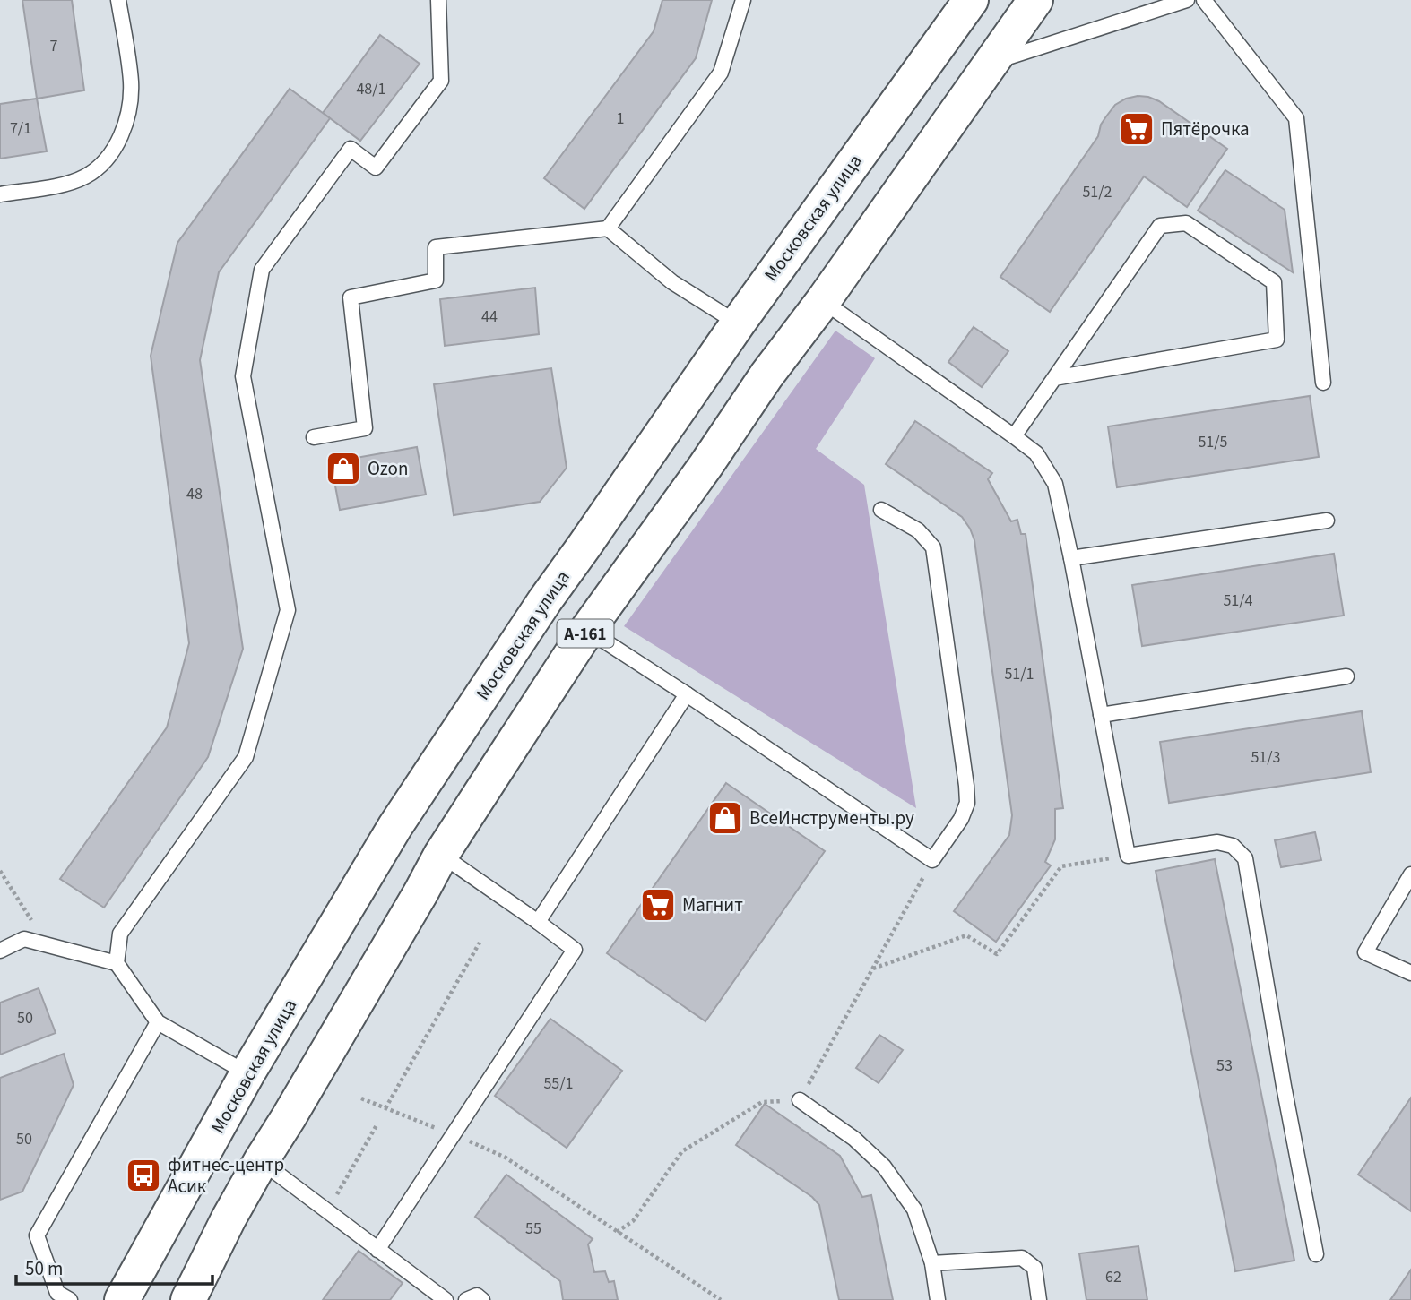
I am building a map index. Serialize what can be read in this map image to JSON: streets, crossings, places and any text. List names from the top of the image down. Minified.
{"streets":{"highway":["Московская улица","А-161"]},"places":{"supermarket":["Пятёрочка","Магнит"],"shop":["Ozon","ВсеИнструменты.ру"],"bus stop":["фитнес-центр Асик"]},"house_numbers":["7","48/1","1","7/1","51/2","44","51/5","48","51/4","51/1","51/3","50","53","55/1","50","55","62"],"scale_bar":"50 m"}
